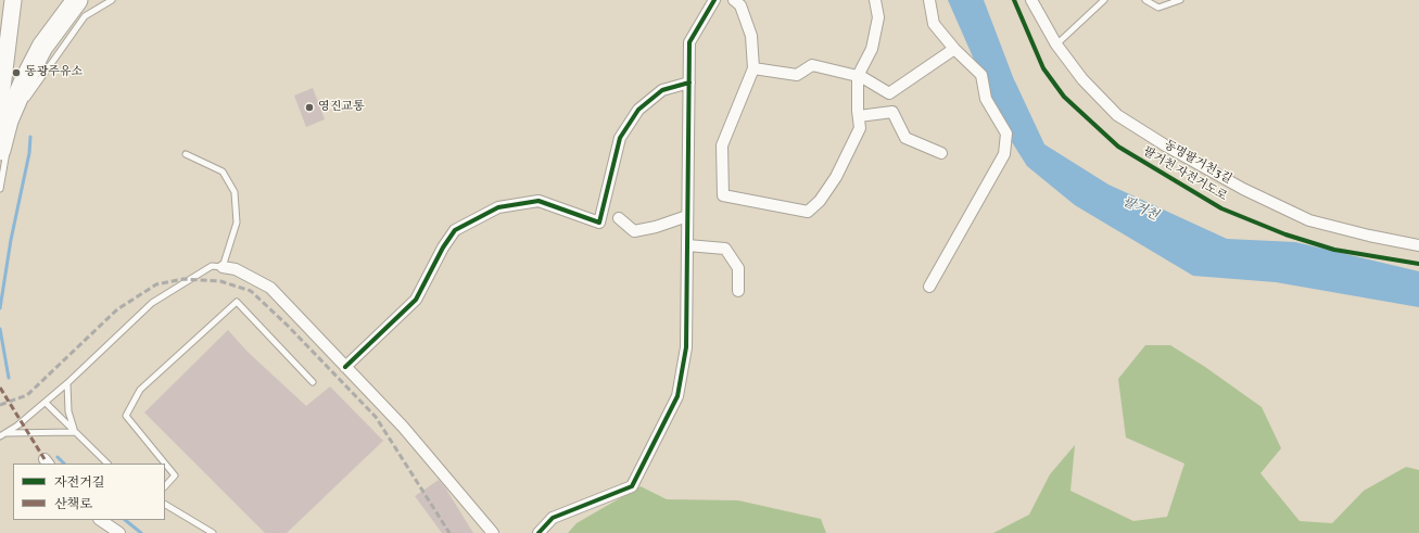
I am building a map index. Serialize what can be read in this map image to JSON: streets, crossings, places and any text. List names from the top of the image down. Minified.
{"streets":{"street":["동명팔거천3길"],"cycle path":["팔거천 자전거도로"]},"water":["팔거천"],"places":["동광주유소","영진교통"],"legend":["자전거길","산책로"]}
